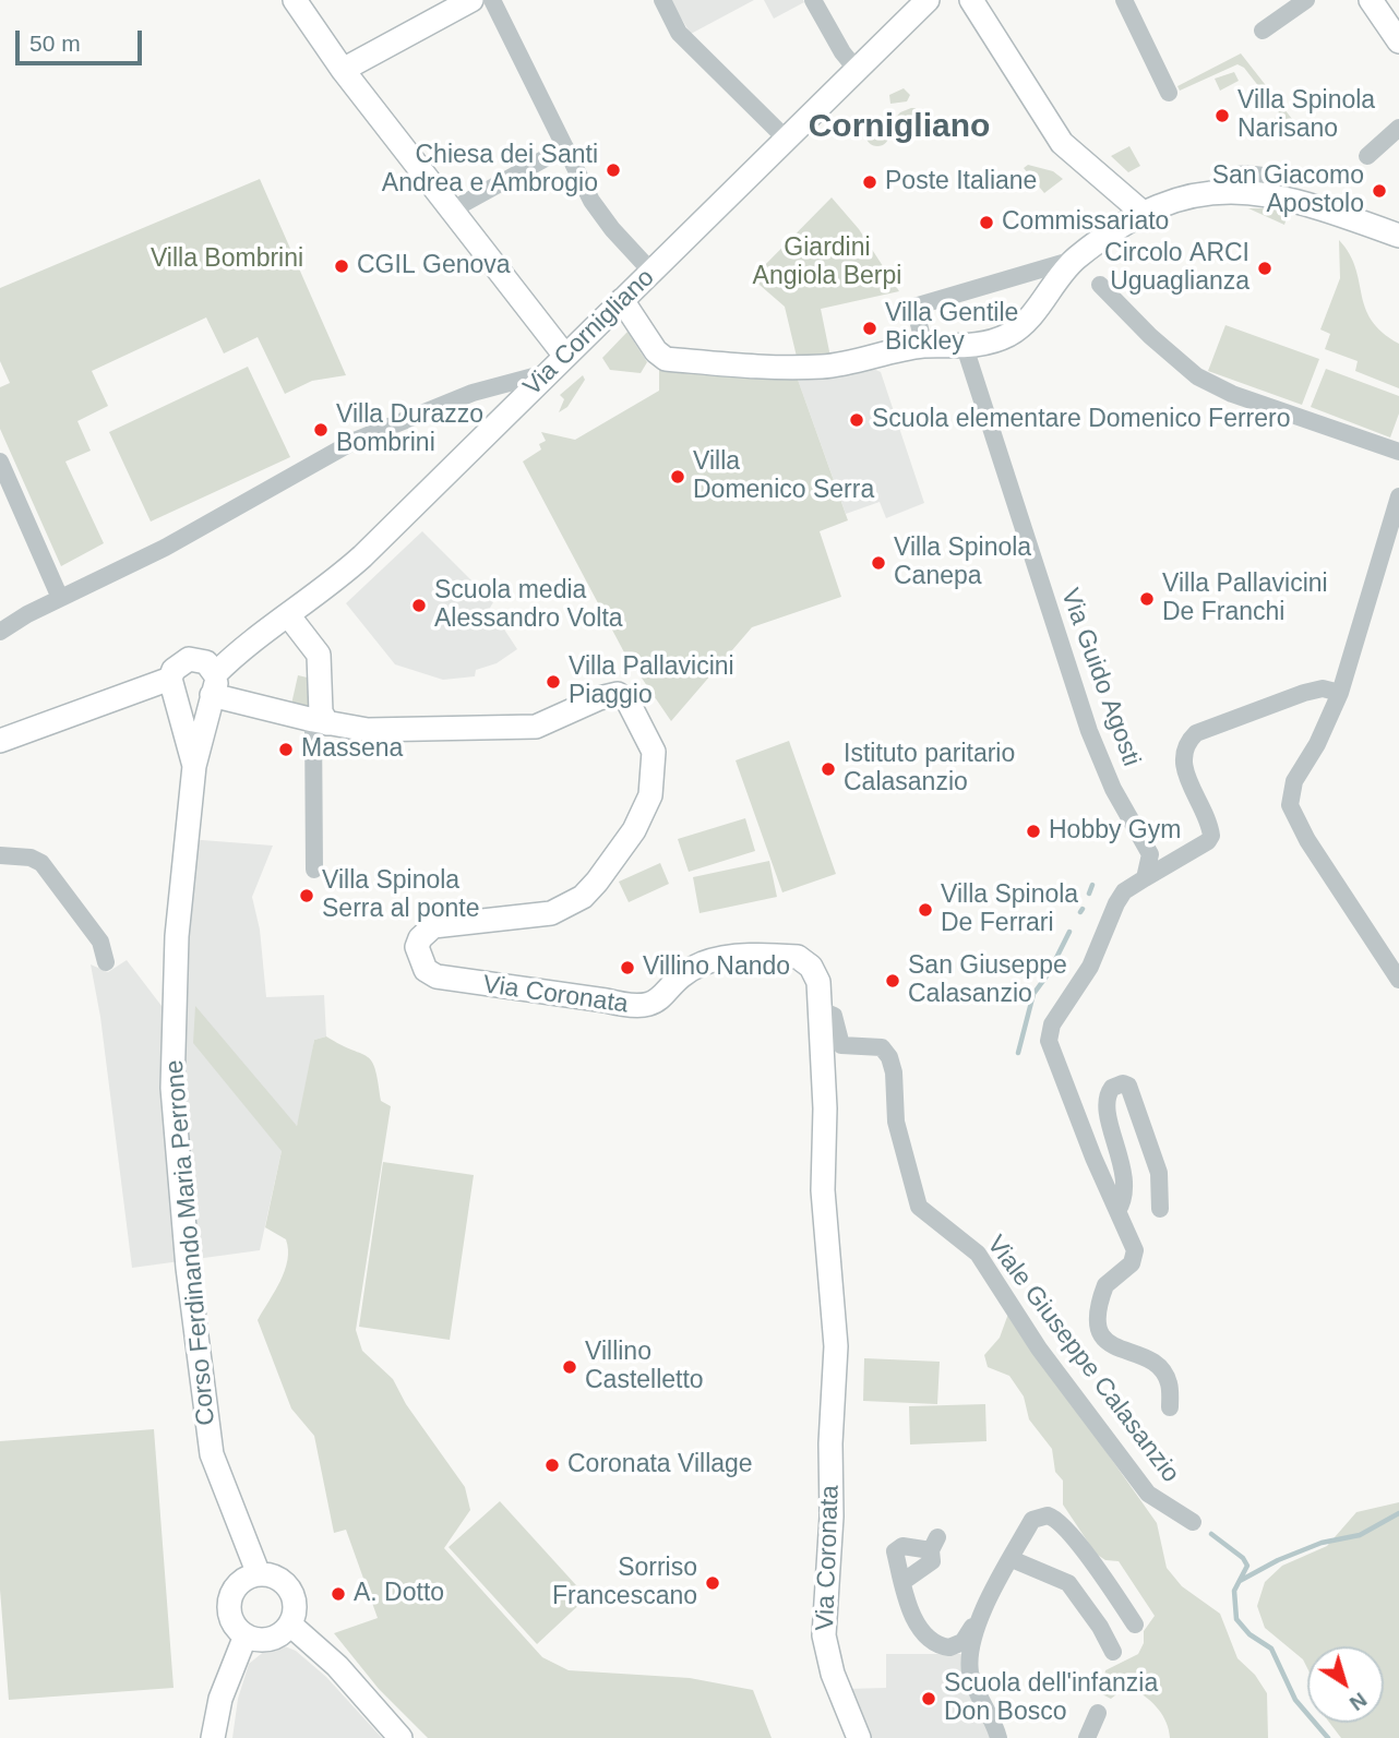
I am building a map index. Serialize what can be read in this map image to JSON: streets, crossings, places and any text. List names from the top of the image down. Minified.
{"streets":{"street":["Via Cornigliano","Via Guido Agosti","Via Coronata","Corso Ferdinando Maria Perrone","Viale Giuseppe Calasanzio"]},"crossings":[["Via Cornigliano","Corso Ferdinando Maria Perrone"],["Via Coronata","Viale Giuseppe Calasanzio"]],"districts":["Cornigliano"],"parks":["Giardini Angiola Berpi","Villa Bombrini"],"places":["Villa Spinola Narisano","Chiesa dei Santi Andrea e Ambrogio","Poste Italiane","San Giacomo Apostolo","Commissariato","CGIL Genova","Circolo ARCI Uguaglianza","Villa Gentile Bickley","Scuola elementare Domenico Ferrero","Villa Durazzo Bombrini","Villa Domenico Serra","Villa Spinola Canepa","Villa Pallavicini De Franchi","Scuola media Alessandro Volta","Villa Pallavicini Piaggio","Massena","Istituto paritario Calasanzio","Hobby Gym","Villa Spinola Serra al ponte","Villa Spinola De Ferrari","Villino Nando","San Giuseppe Calasanzio","Villino Castelletto","Coronata Village","Sorriso Francescano","A. Dotto","Scuola dell'infanzia Don Bosco"],"scale_bar":"50 m","north":"bottom right"}
